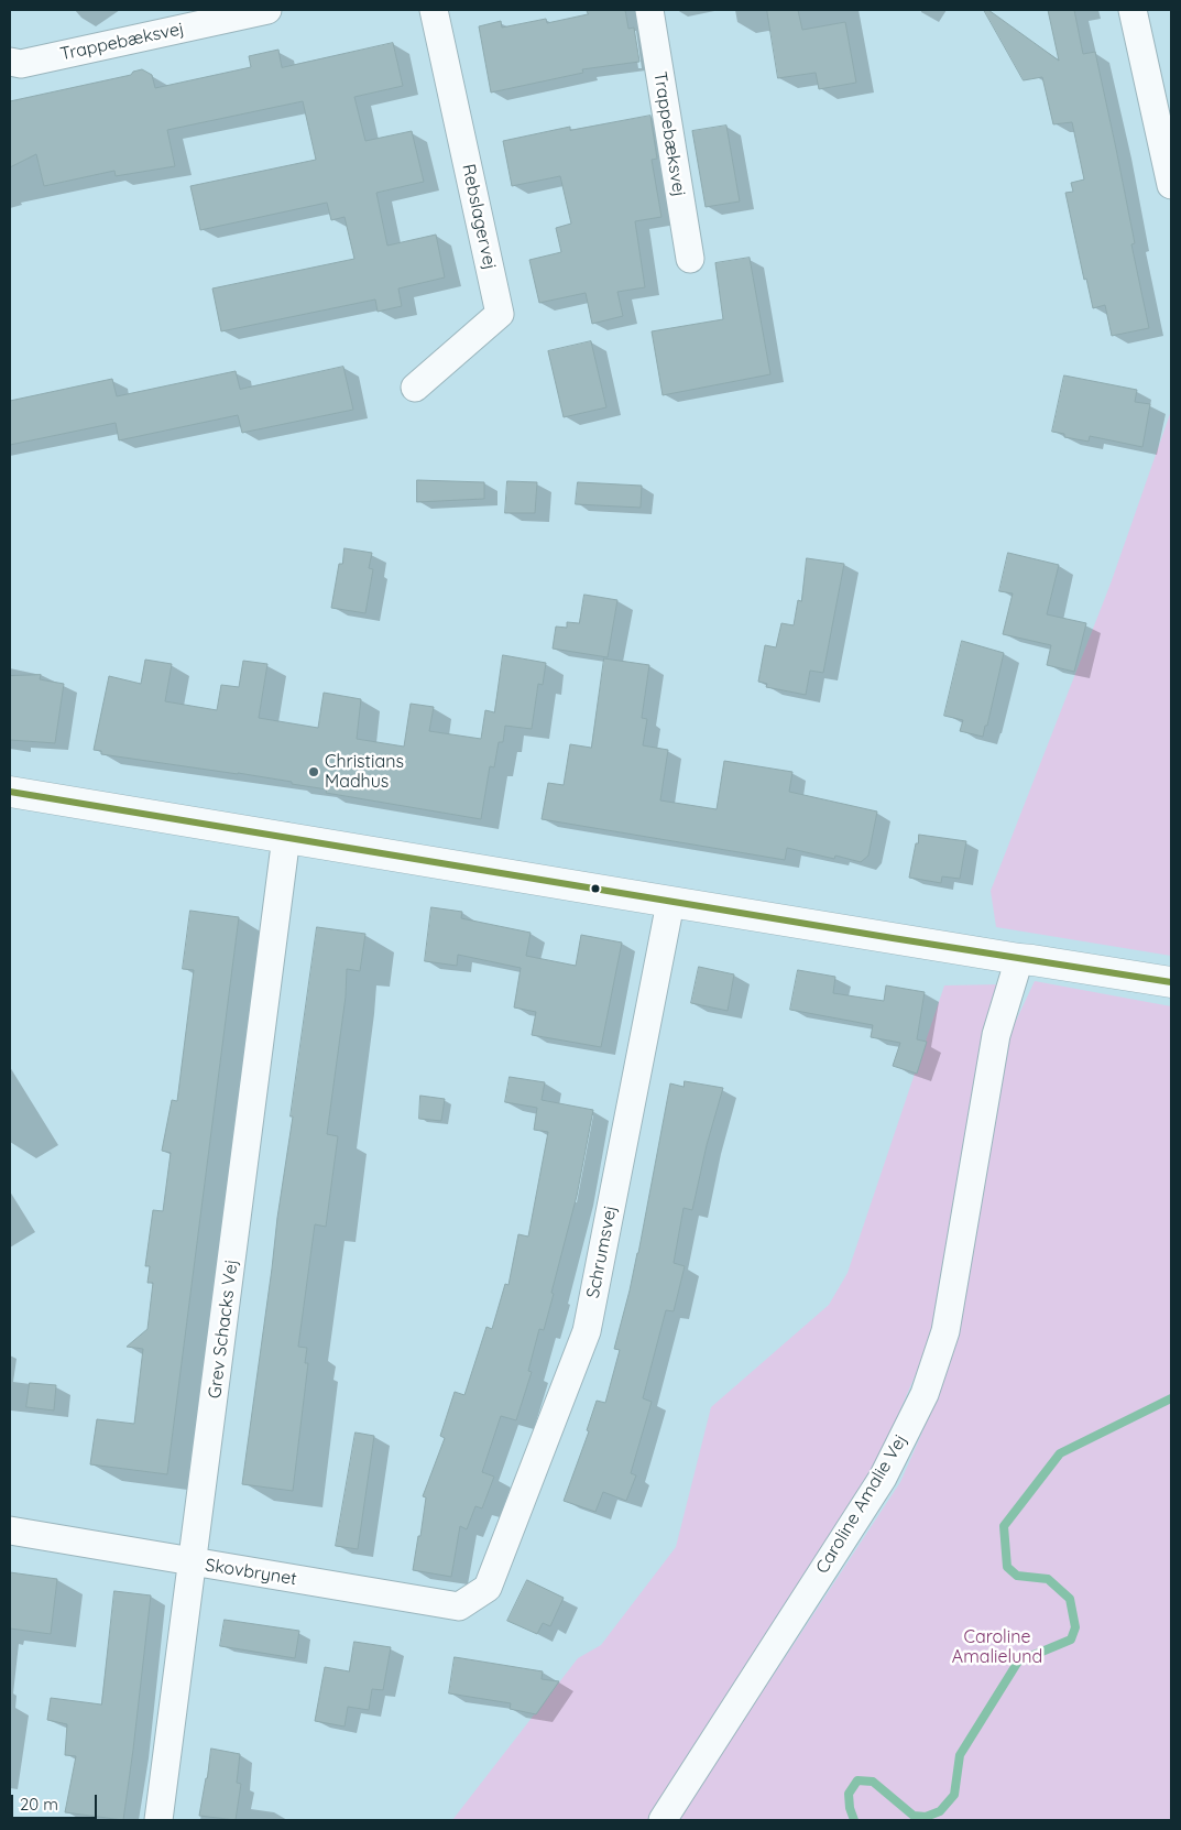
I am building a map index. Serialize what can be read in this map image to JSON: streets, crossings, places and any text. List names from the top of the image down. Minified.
{"streets":{"street":["Trappebæksvej","Rebslagervej","Schrumsvej","Grev Schacks Vej","Caroline Amalie Vej","Skovbrynet"]},"crossings":[["Schrumsvej","Skovbrynet"],["Grev Schacks Vej","Skovbrynet"]],"parks":["Caroline Amalielund"],"places":["Christians Madhus"],"scale_bar":"20 m"}
